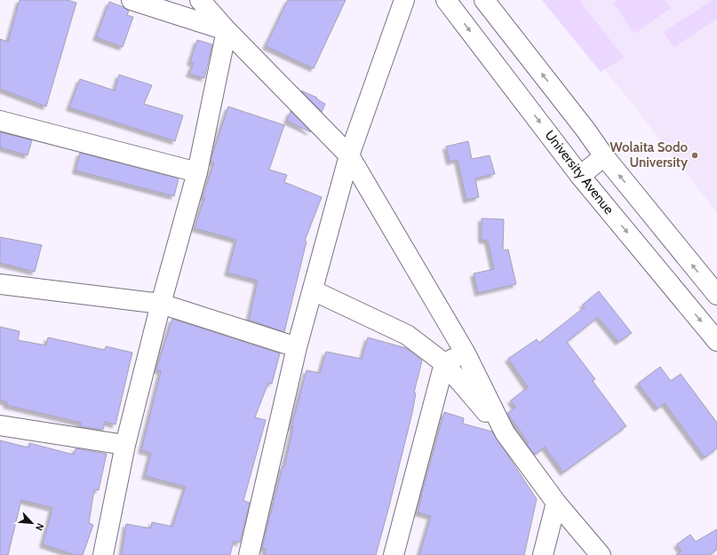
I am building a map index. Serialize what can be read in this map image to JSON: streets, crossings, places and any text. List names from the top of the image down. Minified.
{"streets":{"main road":["University Avenue"]},"places":["Wolaita Sodo University"],"north":"bottom right"}
